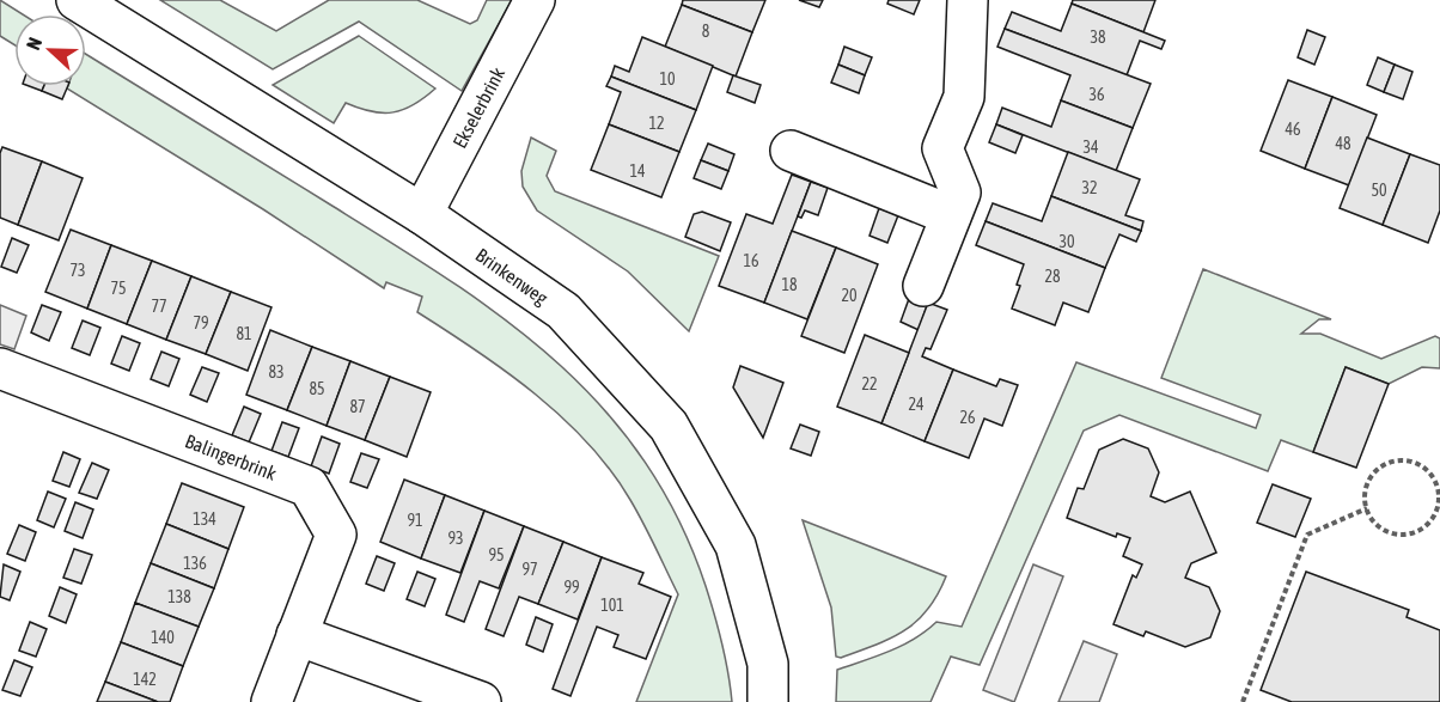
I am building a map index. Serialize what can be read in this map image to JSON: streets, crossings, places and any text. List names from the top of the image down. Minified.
{"streets":{"street":["Ekselerbrink","Brinkenweg","Balingerbrink"]},"crossings":[["Ekselerbrink","Brinkenweg"]],"house_numbers":["8","38","10","36","12","46","48","34","14","32","50","30","16","73","28","18","75","20","77","79","81","83","22","85","24","87","26","134","91","93","95","136","97","99","138","101","140","142"],"north":"left"}
